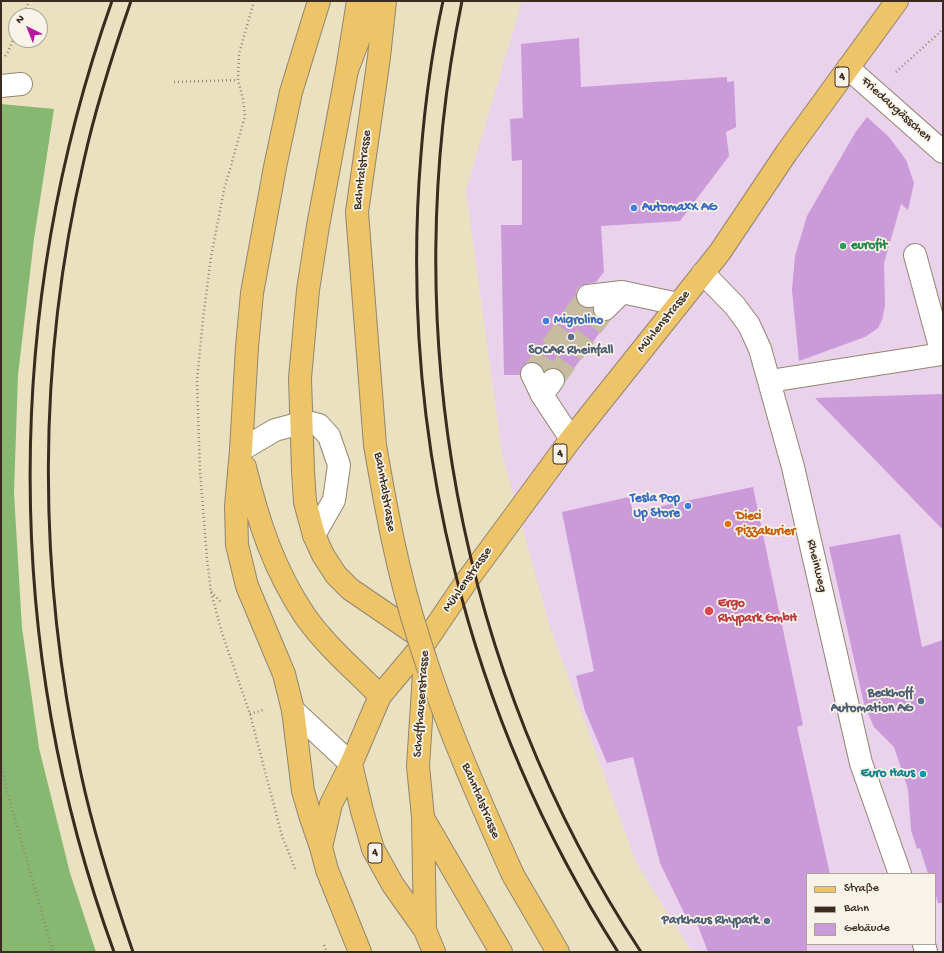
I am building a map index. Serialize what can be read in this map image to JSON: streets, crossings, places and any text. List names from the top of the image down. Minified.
{"streets":{"main road":["4","Bahntalstrasse","Mühlenstrasse","Schaffhauserstrasse"],"street":["Friedaugässchen","Rheinweg"]},"crossings":[["Friedaugässchen","Mühlenstrasse"],["Mühlenstrasse","Rheinweg"],["Mühlenstrasse","Schaffhauserstrasse"]],"places":["AutomaxX AG","eurofit","Migrolino","SOCAR Rheinfall","Tesla Pop Up Store","Dieci Pizzakurier","Ergo Rhypark GmbH","Beckhoff Automation AG","Euro Haus","Parkhaus Rhypark"],"legend":["Straße","Bahn","Gebäude"],"north":"top left"}
